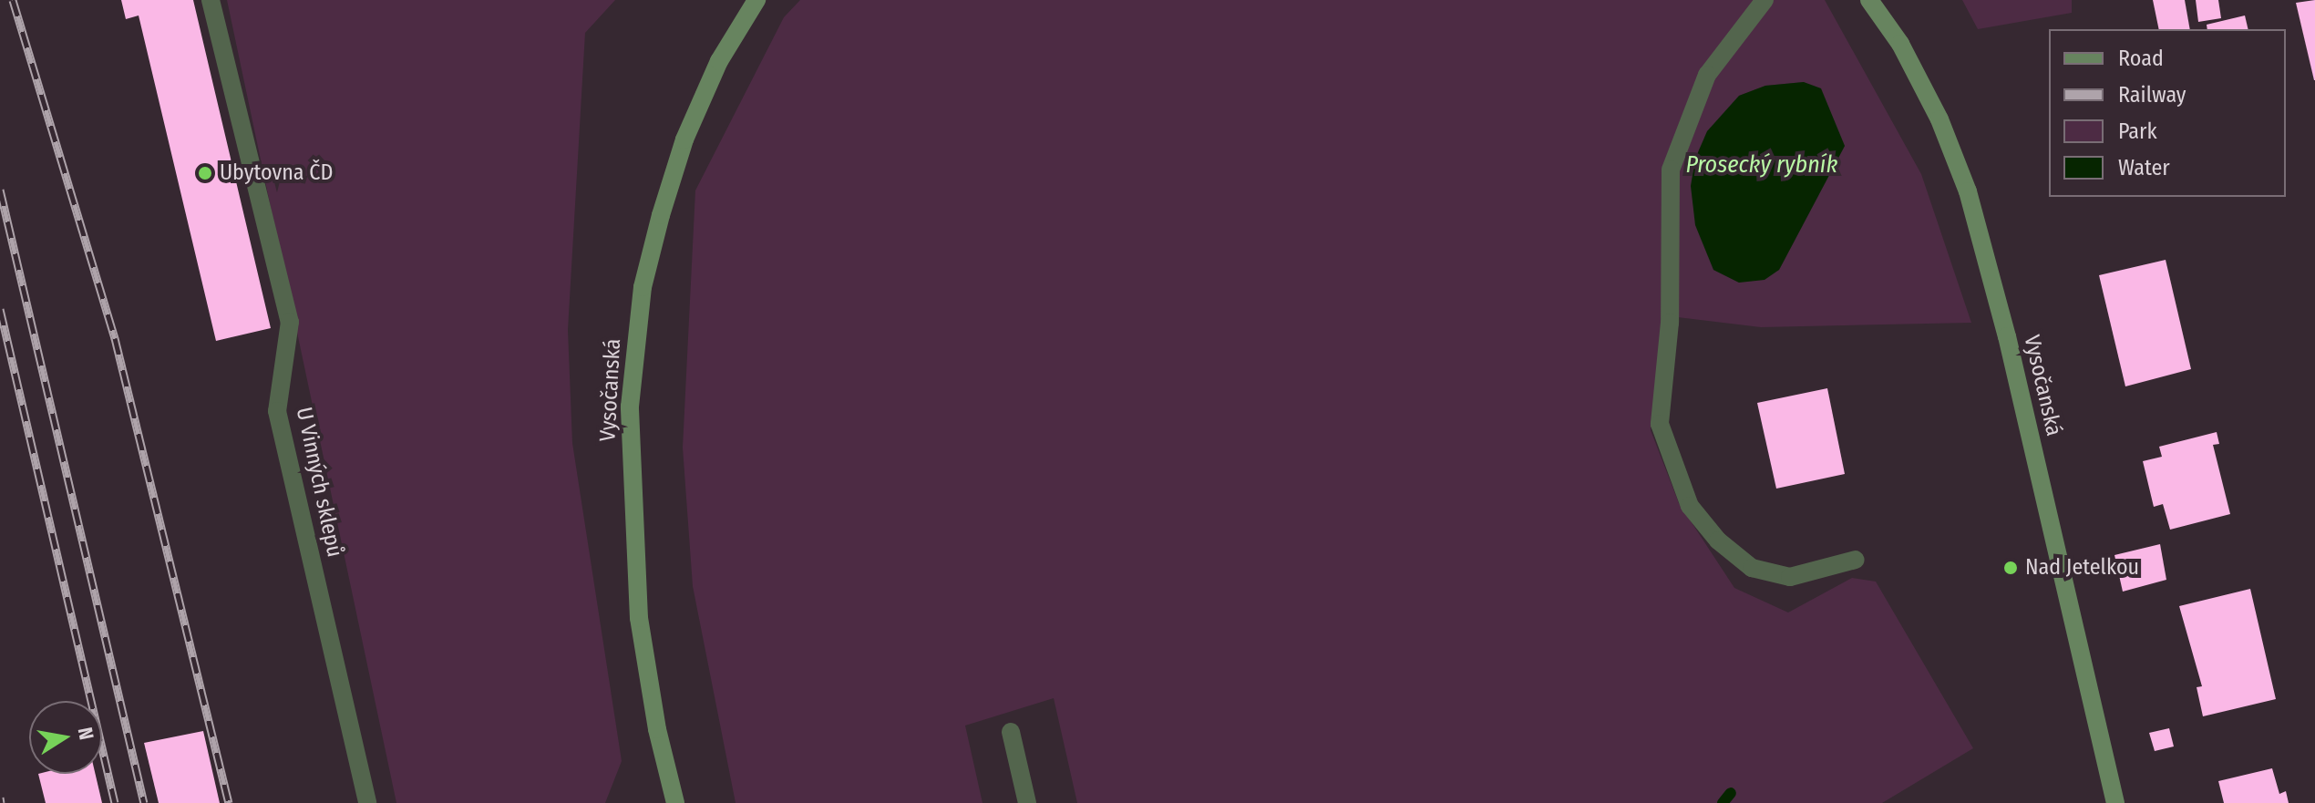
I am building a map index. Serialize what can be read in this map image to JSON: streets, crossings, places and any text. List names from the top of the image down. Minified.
{"streets":{"main road":["Vysočanská"],"street":["U Vinných sklepů"]},"water":["Prosecký rybník"],"places":["Ubytovna ČD","Nad Jetelkou"],"legend":["Road","Railway","Park","Water"],"north":"right"}
